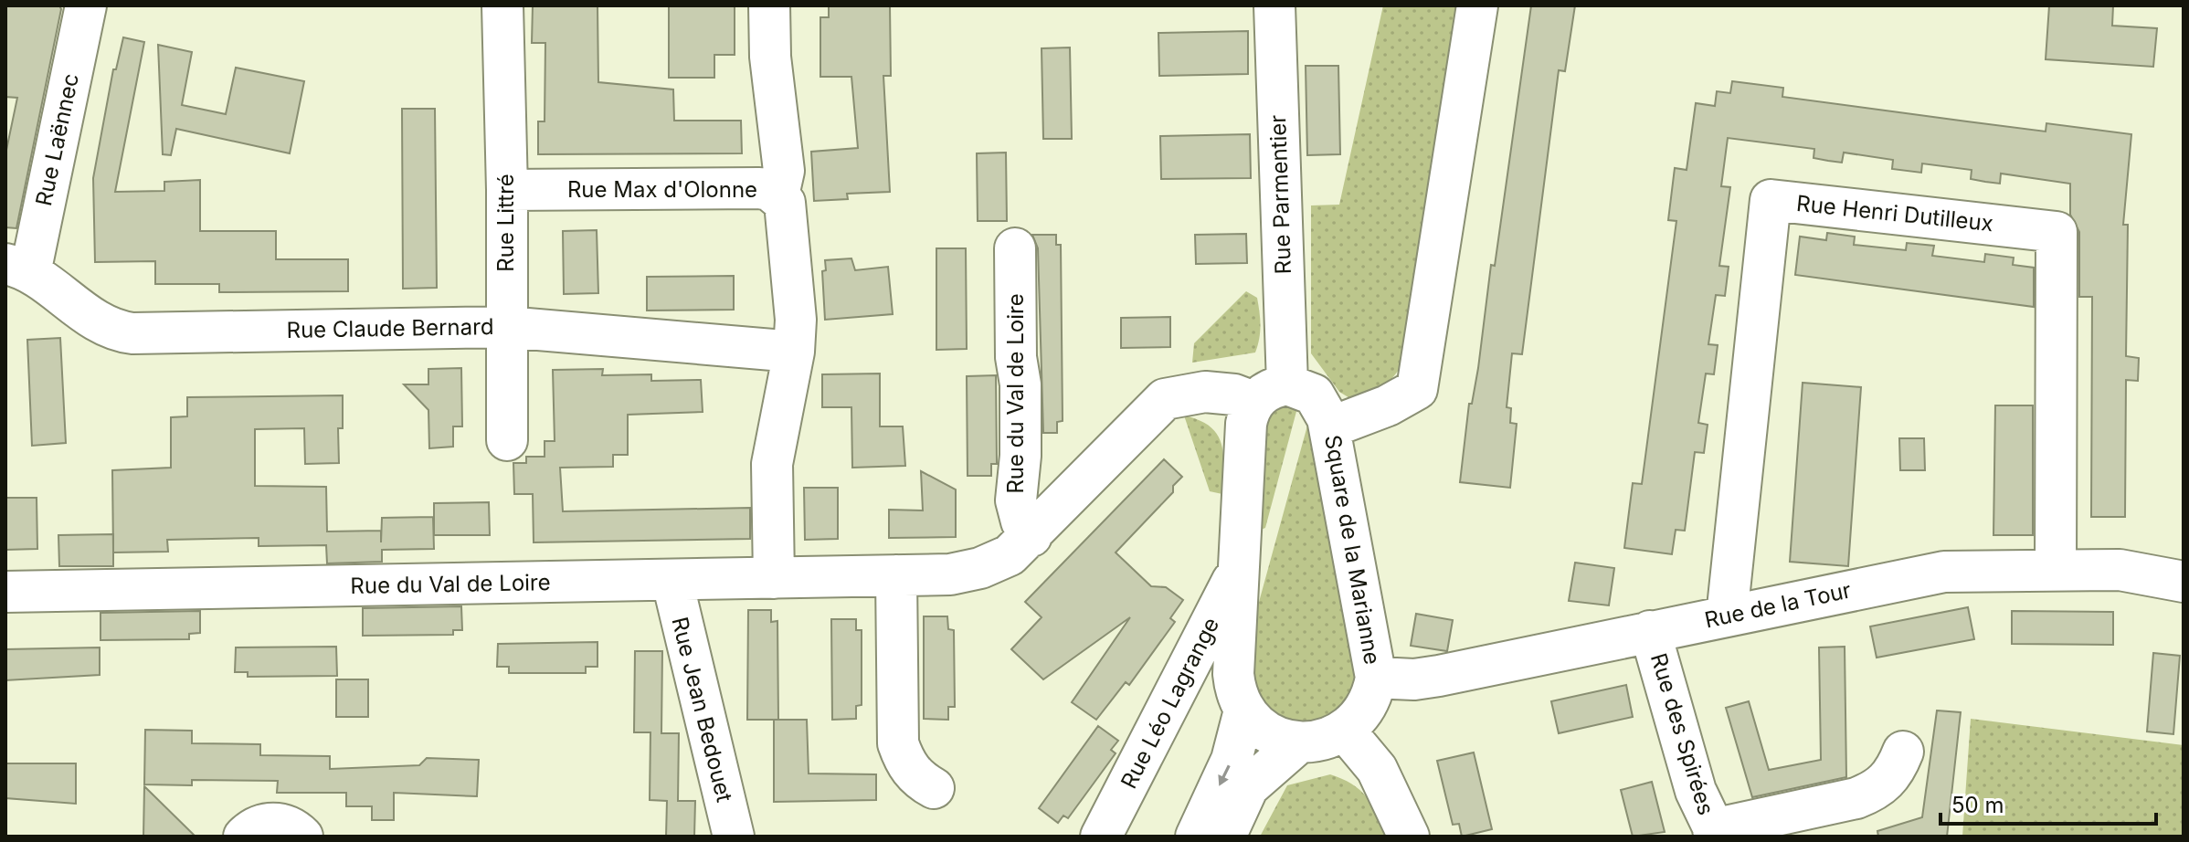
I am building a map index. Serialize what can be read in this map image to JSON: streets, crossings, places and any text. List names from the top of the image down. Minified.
{"streets":{"street":["Rue Laënnec","Rue Max d'Olonne","Rue Parmentier","Rue Henri Dutilleux","Rue Littré","Rue Claude Bernard","Rue du Val de Loire","Square de la Marianne","Rue de la Tour","Rue Léo Lagrange","Rue Jean Bedouet","Rue des Spirées"]},"crossings":[["Rue Laënnec","Rue Claude Bernard"],["Rue Max d'Olonne","Rue Littré"],["Rue Max d'Olonne","Rue Claude Bernard"],["Rue Max d'Olonne","Rue du Val de Loire"],["Rue Parmentier","Rue du Val de Loire"],["Rue Parmentier","Square de la Marianne"],["Rue Henri Dutilleux","Rue de la Tour"],["Rue Littré","Rue Claude Bernard"],["Rue du Val de Loire","Square de la Marianne"],["Rue du Val de Loire","Rue Jean Bedouet"],["Square de la Marianne","Rue de la Tour"],["Rue de la Tour","Rue des Spirées"]],"scale_bar":"50 m"}
